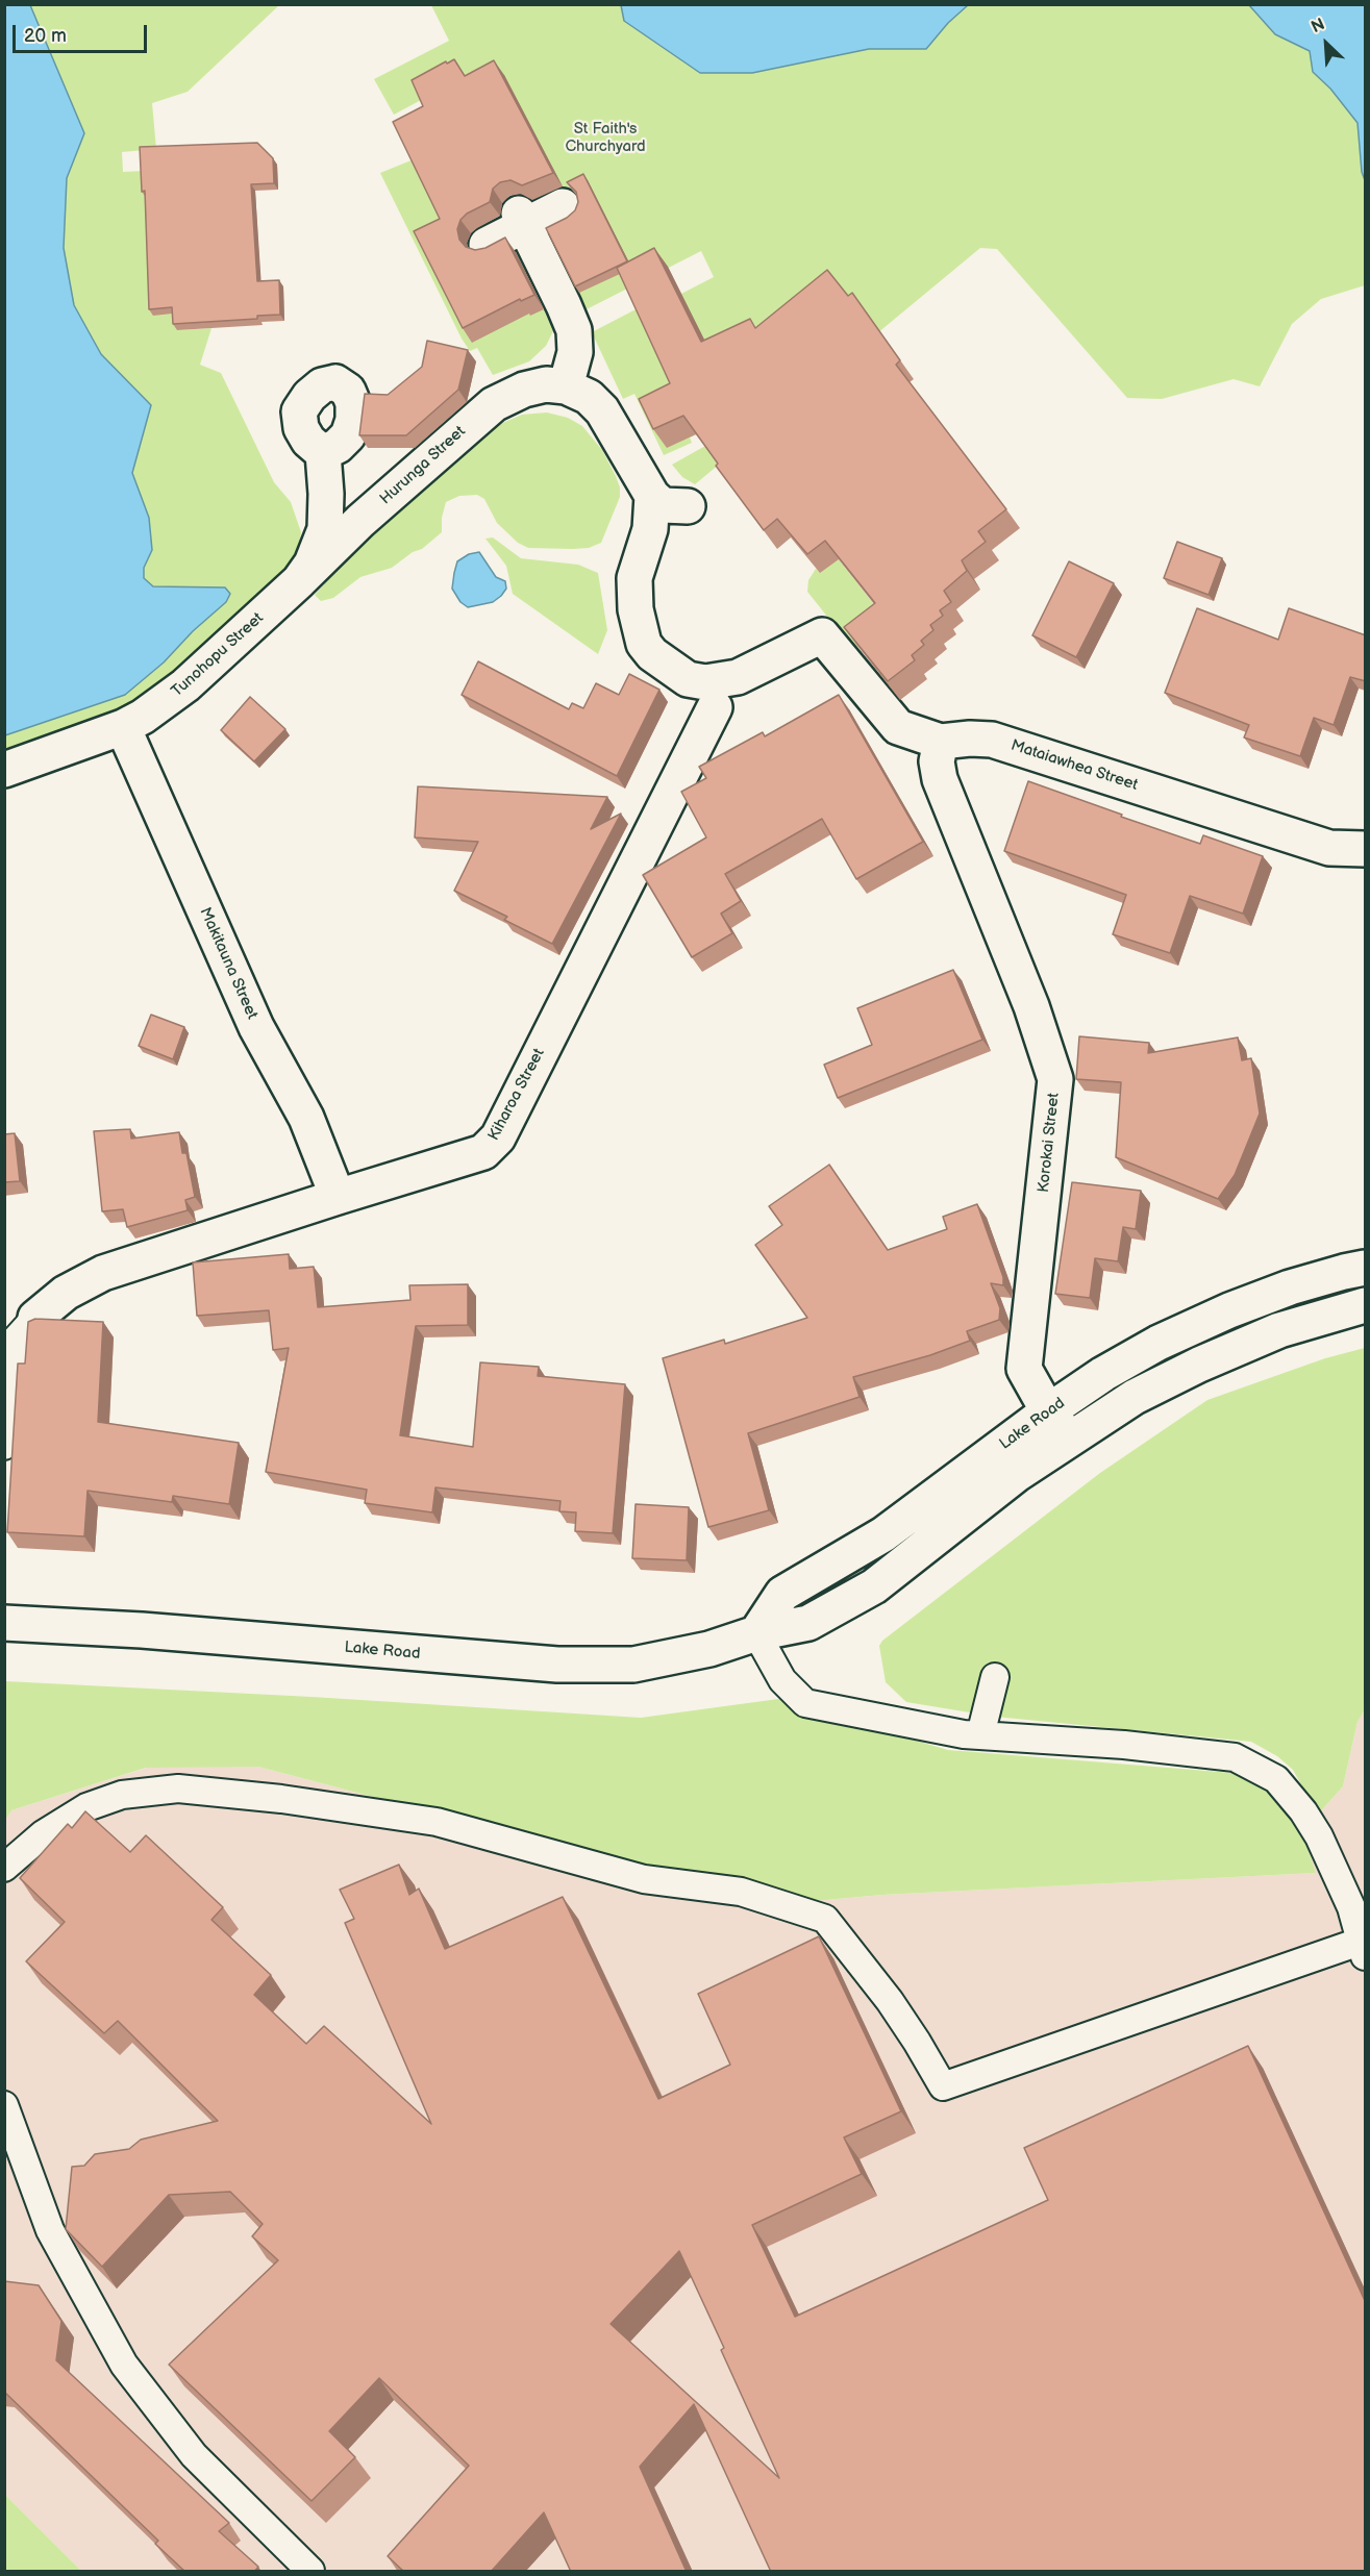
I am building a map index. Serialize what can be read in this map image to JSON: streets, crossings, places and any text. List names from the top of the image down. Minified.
{"streets":{"street":["Hurunga Street","Tunohopu Street","Mataiawhea Street","Makitauna Street","Kiharoa Street","Korokai Street","Lake Road"]},"crossings":[["Hurunga Street","Tunohopu Street"],["Hurunga Street","Mataiawhea Street"],["Tunohopu Street","Makitauna Street"],["Mataiawhea Street","Korokai Street"],["Makitauna Street","Kiharoa Street"],["Korokai Street","Lake Road"]],"parks":["St Faith's Churchyard"],"scale_bar":"20 m","north":"top left"}
